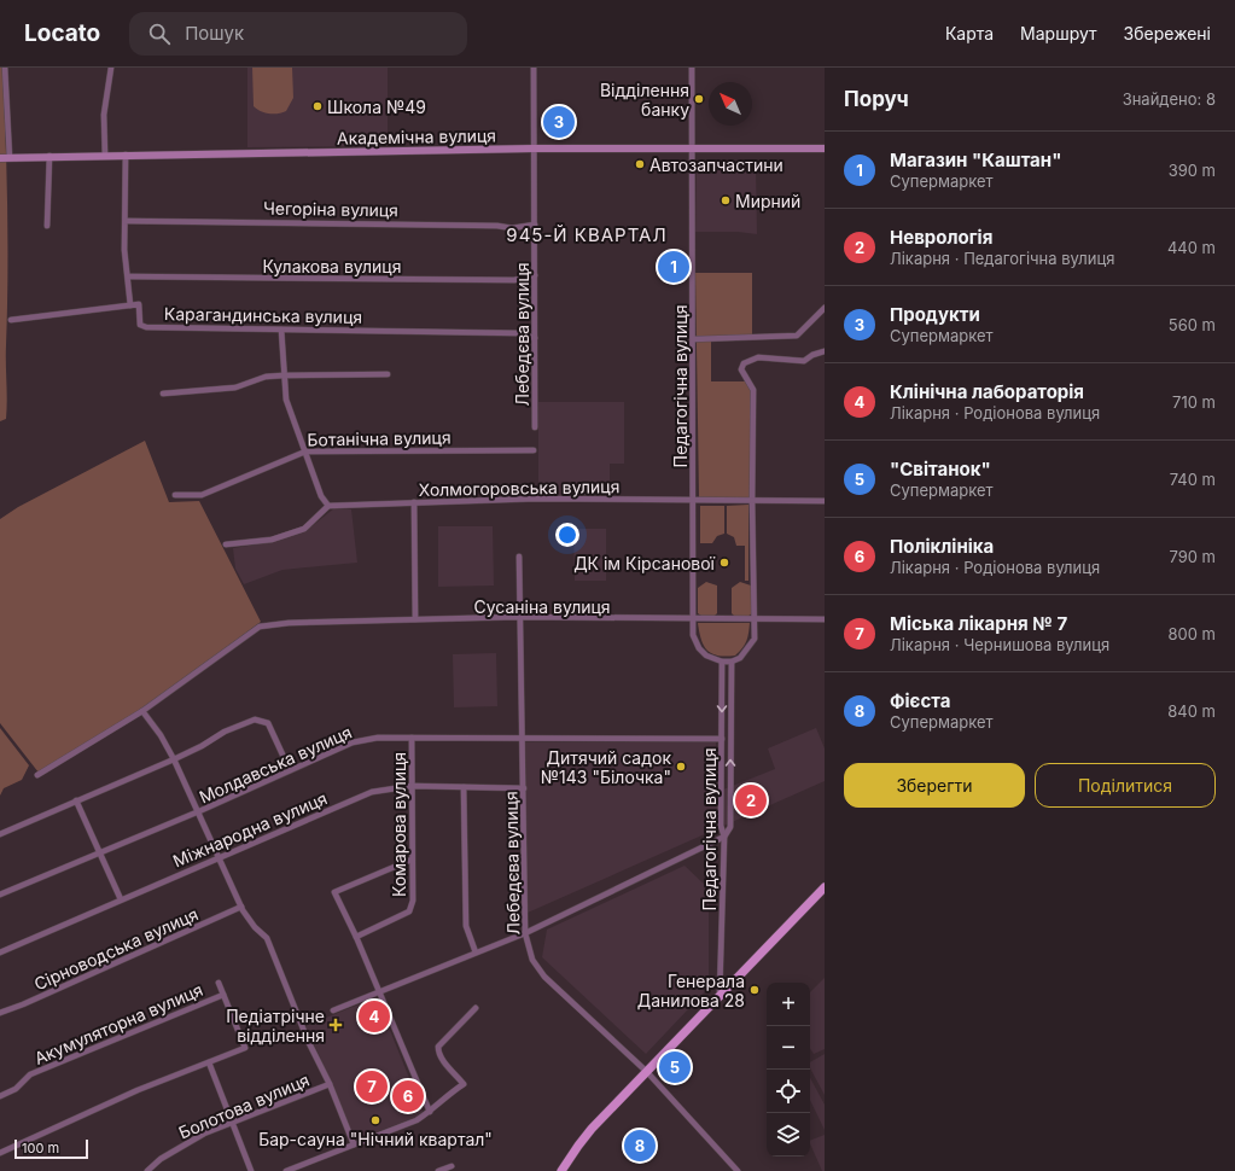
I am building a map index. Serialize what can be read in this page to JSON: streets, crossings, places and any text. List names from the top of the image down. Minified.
{"streets":{"main road":["Академічна вулиця"],"street":["Чегоріна вулиця","Кулакова вулиця","Карагандинська вулиця","Лебедєва вулиця","Педагогічна вулиця","Ботанічна вулиця","Холмогоровська вулиця","Сусаніна вулиця","Молдавська вулиця","Комарова вулиця","Міжнародна вулиця","Сірноводська вулиця","Акумуляторна вулиця","Болотова вулиця"]},"crossings":[["Академічна вулиця","Лебедєва вулиця"],["Академічна вулиця","Педагогічна вулиця"],["Чегоріна вулиця","Лебедєва вулиця"],["Кулакова вулиця","Лебедєва вулиця"],["Карагандинська вулиця","Лебедєва вулиця"],["Лебедєва вулиця","Сусаніна вулиця"],["Лебедєва вулиця","Молдавська вулиця"],["Лебедєва вулиця","Міжнародна вулиця"],["Педагогічна вулиця","Холмогоровська вулиця"],["Педагогічна вулиця","Сусаніна вулиця"],["Педагогічна вулиця","Молдавська вулиця"],["Молдавська вулиця","Комарова вулиця"],["Комарова вулиця","Міжнародна вулиця"]],"districts":["945-Й КВАРТАЛ"],"places":{"other":["Відділення банку","Школа №49","Автозапчастини","Мирний","ДК ім Кірсанової","Дитячий садок №143 \"Білочка\"","Генерала Данилова 28","Бар-сауна \"Нічний квартал\""],"health":["Педіатрічне відділення"]},"scale_bar":"100 m","north":"top left","page":{"header":"Locato","search":"Пошук","nav":["Карта","Маршрут","Збережені"],"heading":["Поруч","Знайдено: 8"],"pins":["3","1","2","4","5","7","6","8"],"list":[{"mark":"1","name":"Магазин \"Каштан\"","note":"Супермаркет","value":"390 m"},{"mark":"2","name":"Неврологія","note":"Лікарня · Педагогічна вулиця","value":"440 m"},{"mark":"3","name":"Продукти","note":"Супермаркет","value":"560 m"},{"mark":"4","name":"Клінічна лабораторія","note":"Лікарня · Родіонова вулиця","value":"710 m"},{"mark":"5","name":"\"Світанок\"","note":"Супермаркет","value":"740 m"},{"mark":"6","name":"Поліклініка","note":"Лікарня · Родіонова вулиця","value":"790 m"},{"mark":"7","name":"Міська лікарня № 7","note":"Лікарня · Чернишова вулиця","value":"800 m"},{"mark":"8","name":"Фієста","note":"Супермаркет","value":"840 m"}],"buttons":["Зберегти","Поділитися"],"map_buttons":["+","−"],"scale":"100 m"}}
